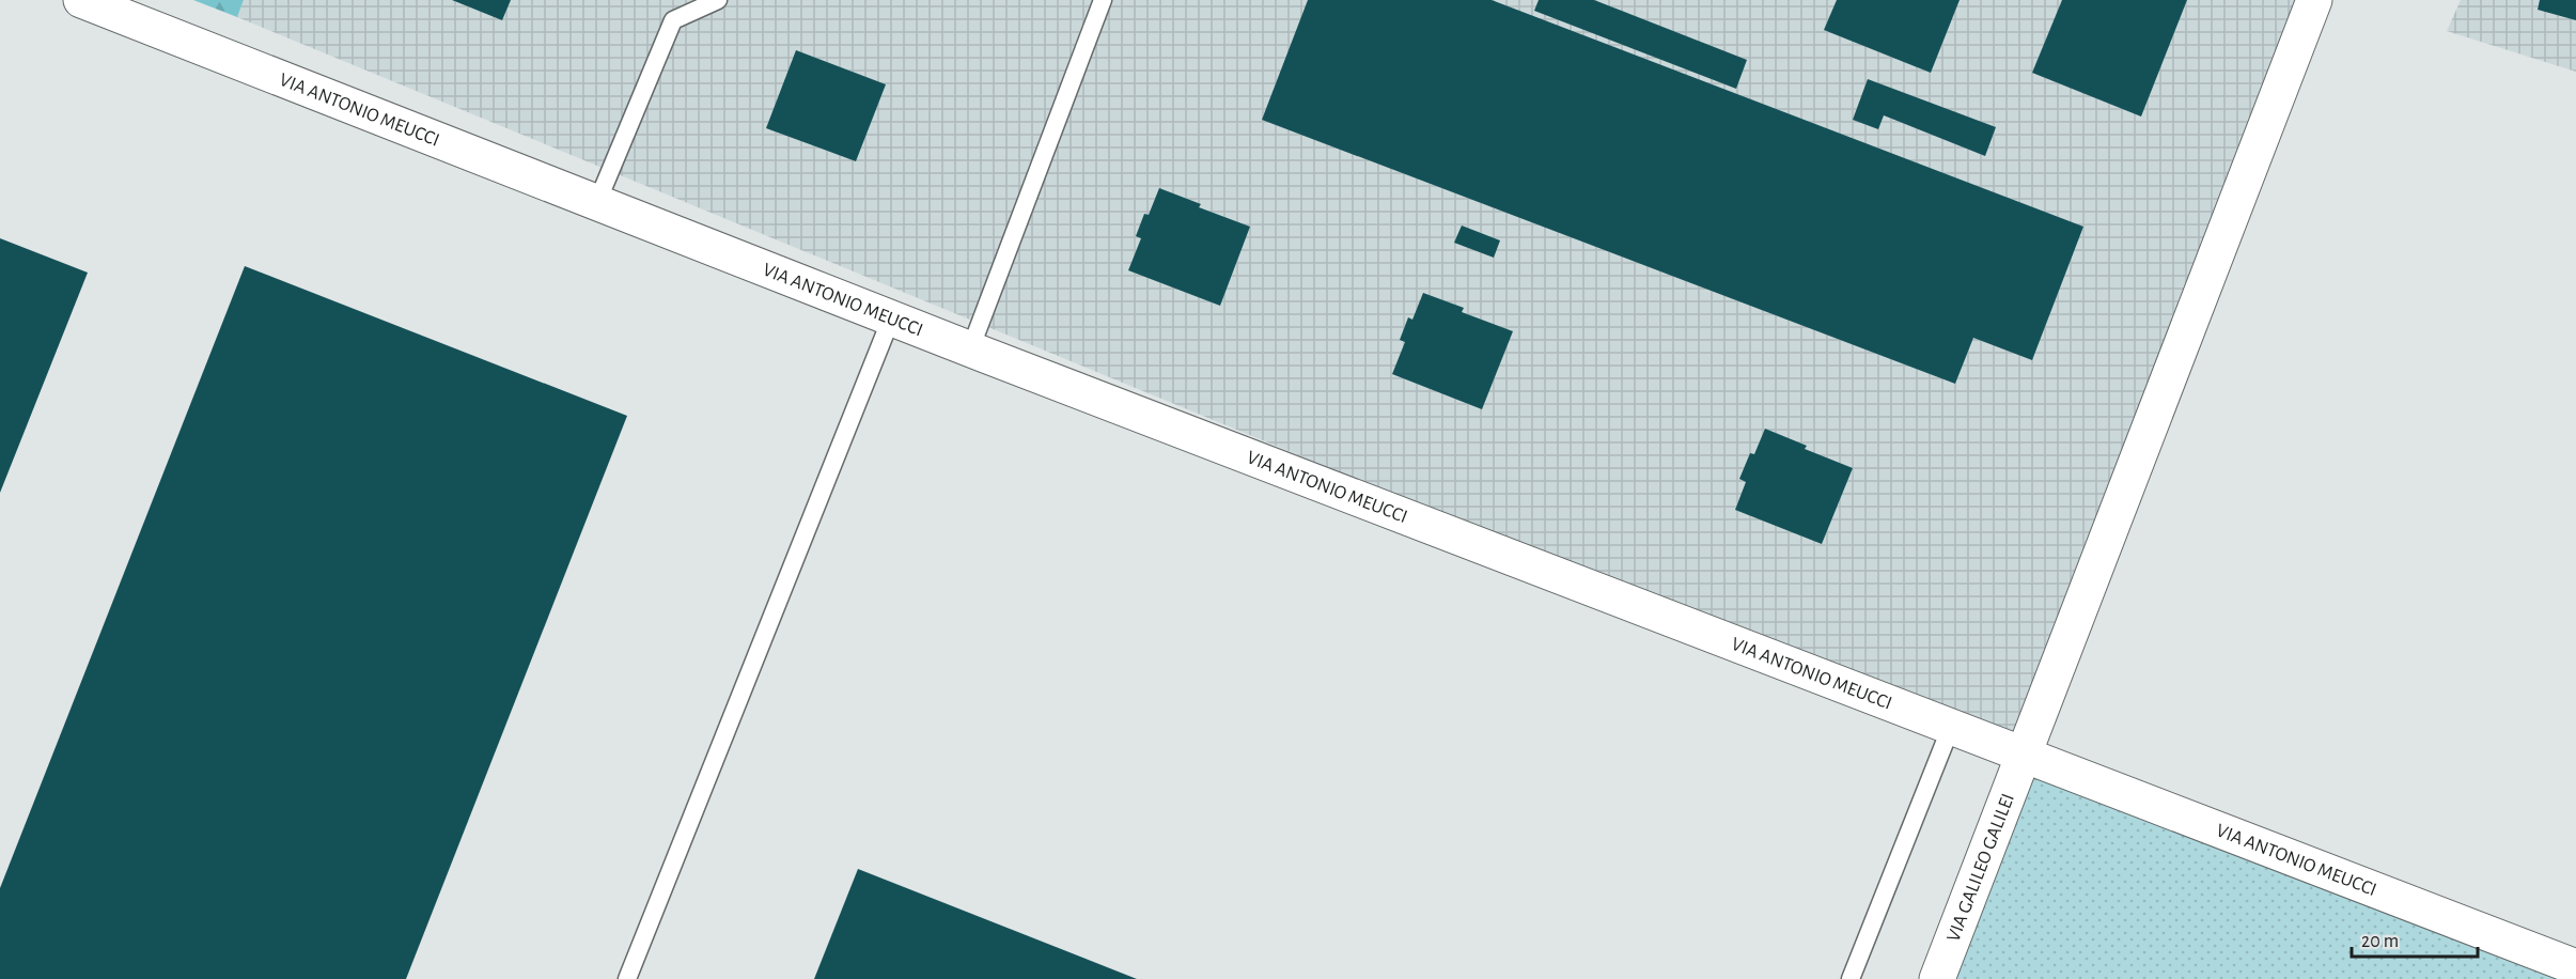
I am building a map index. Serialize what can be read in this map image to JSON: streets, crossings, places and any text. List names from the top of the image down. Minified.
{"streets":{"street":["VIA ANTONIO MEUCCI","VIA GALILEO GALILEI"]},"crossings":[["VIA ANTONIO MEUCCI","VIA GALILEO GALILEI"]],"scale_bar":"20 m"}
